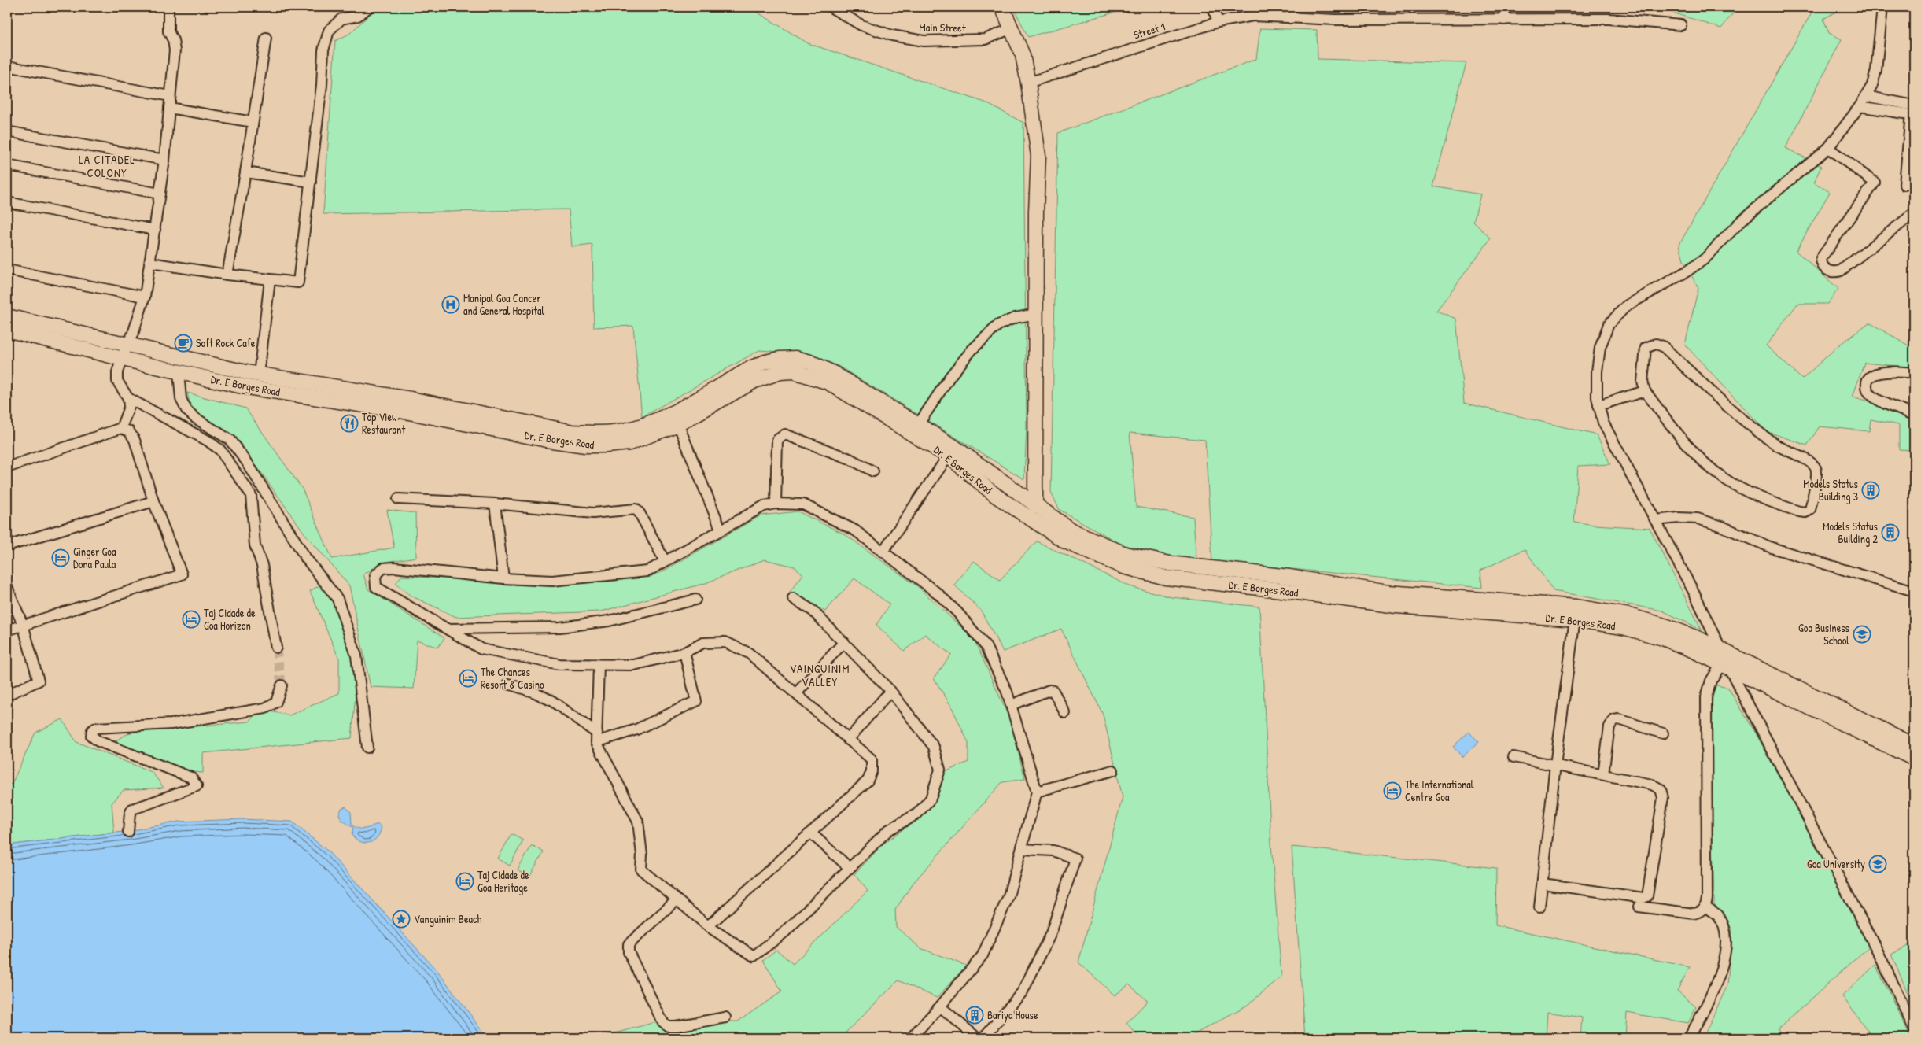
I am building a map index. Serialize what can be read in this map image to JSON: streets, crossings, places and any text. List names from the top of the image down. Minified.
{"streets":{"main road":["Dr. E Borges Road"],"street":["Main Street","Street 1"]},"districts":["LA CITADEL COLONY","VAINGUINIM VALLEY"],"places":{"hospital":["Manipal Goa Cancer and General Hospital"],"cafe":["Soft Rock Cafe"],"restaurant":["Top View Restaurant"],"building":["Models Status Building 3","Models Status Building 2","Bariya House"],"hotel":["Ginger Goa Dona Paula","Taj Cidade de Goa Horizon","The Chances Resort & Casino","The International Centre Goa","Taj Cidade de Goa Heritage"],"school or university":["Goa Business School","Goa University"],"place":["Vanguinim Beach"]}}
